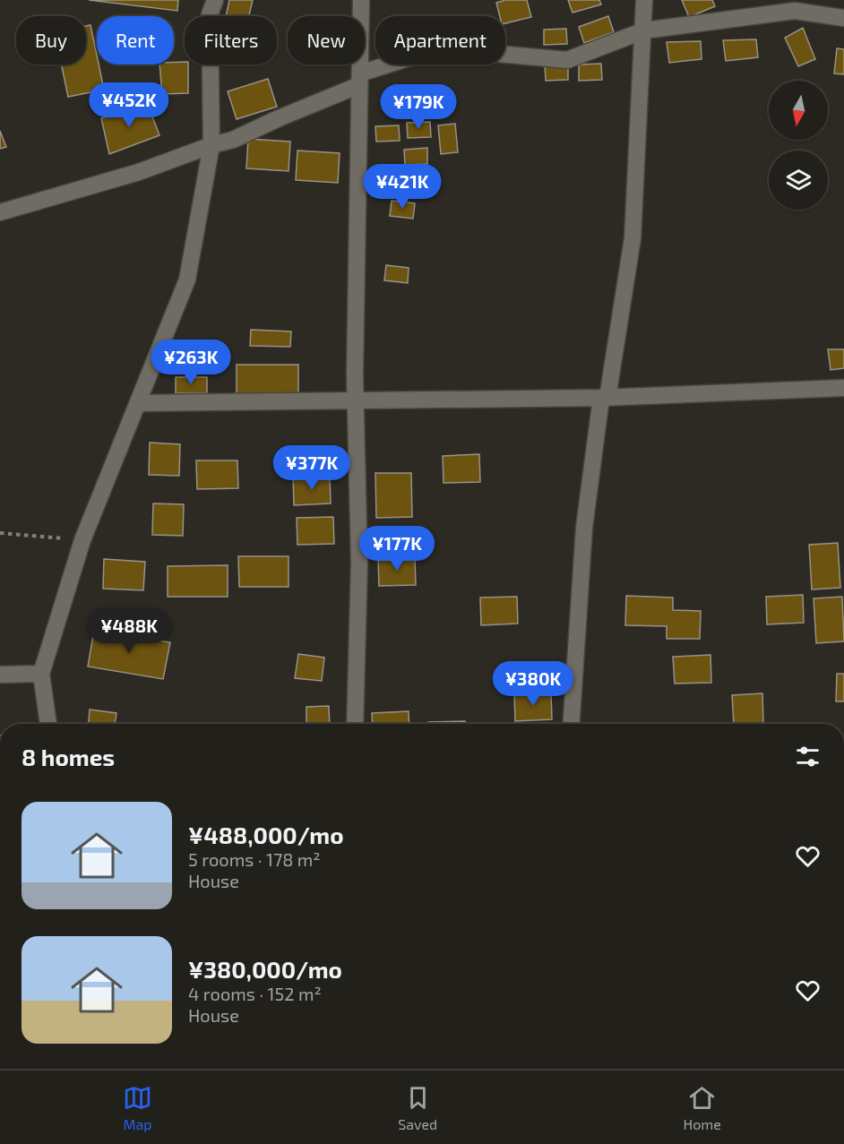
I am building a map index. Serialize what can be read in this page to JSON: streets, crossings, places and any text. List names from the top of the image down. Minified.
{"north":"bottom","page":{"chip":["Buy","Rent","Filters","New","Apartment"],"price":["¥452K","¥179K","¥421K","¥263K","¥377K","¥177K","¥488K","¥380K"],"heading":"8 homes","list":[{"name":"¥488,000/mo","note":"5 rooms · 178 m² · House"},{"name":"¥380,000/mo","note":"4 rooms · 152 m² · House"}],"tabs":["Map","Saved","Home"]}}
